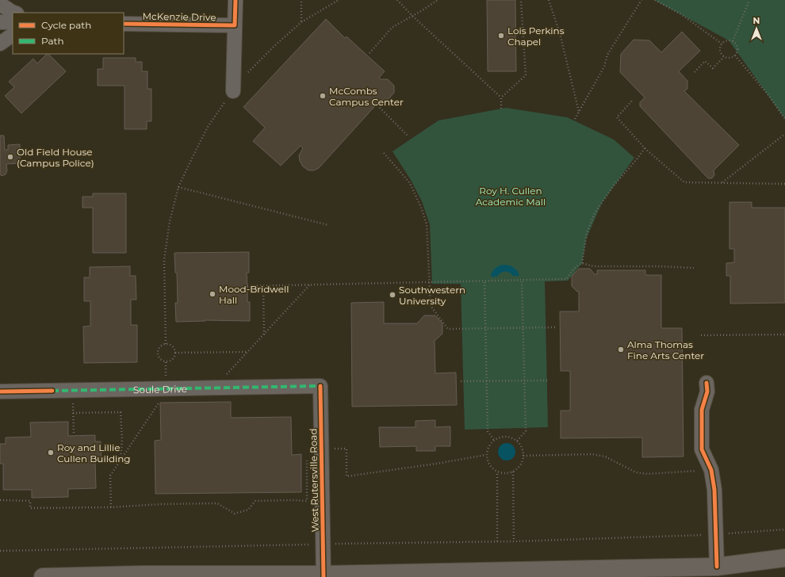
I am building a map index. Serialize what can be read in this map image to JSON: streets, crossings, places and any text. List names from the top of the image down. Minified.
{"streets":{"street":["McKenzie Drive","Soule Drive","West Rutersville Road"]},"crossings":[["Soule Drive","West Rutersville Road"]],"parks":["Roy H. Cullen Academic Mall"],"places":["Lois Perkins Chapel","McCombs Campus Center","Old Field House (Campus Police)","Mood-Bridwell Hall","Southwestern University","Alma Thomas Fine Arts Center","Roy and Lillie Cullen Building"],"legend":["Cycle path","Path"],"north":"top"}
